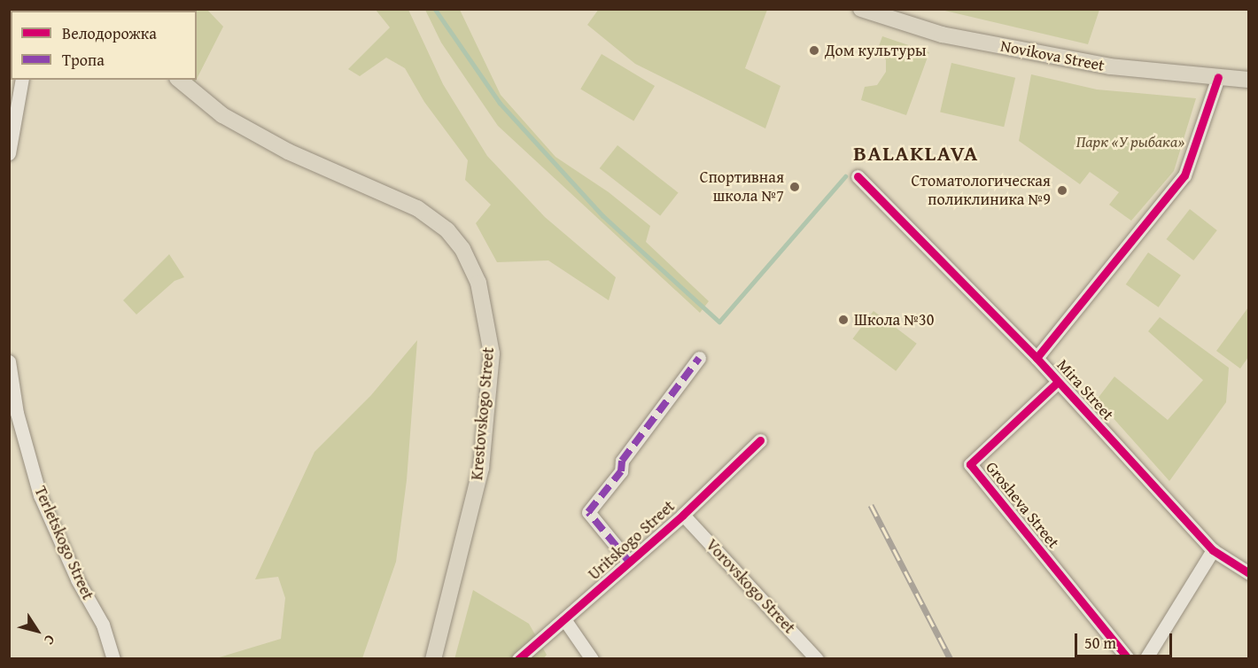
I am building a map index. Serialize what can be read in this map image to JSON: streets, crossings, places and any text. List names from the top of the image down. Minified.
{"streets":{"main road":["Novikova Street","Krestovskogo Street"],"street":["Mira Street","Grosheva Street","Uritskogo Street","Terletskogo Street","Vorovskogo Street"]},"crossings":[["Mira Street","Grosheva Street"],["Uritskogo Street","Vorovskogo Street"]],"districts":["BALAKLAVA"],"parks":["Парк «У рыбака»"],"places":["Дом культуры","Спортивная школа №7","Стоматологическая поликлиника №9","Школа №30"],"legend":["Велодорожка","Тропа"],"scale_bar":"50 m","north":"bottom right"}
